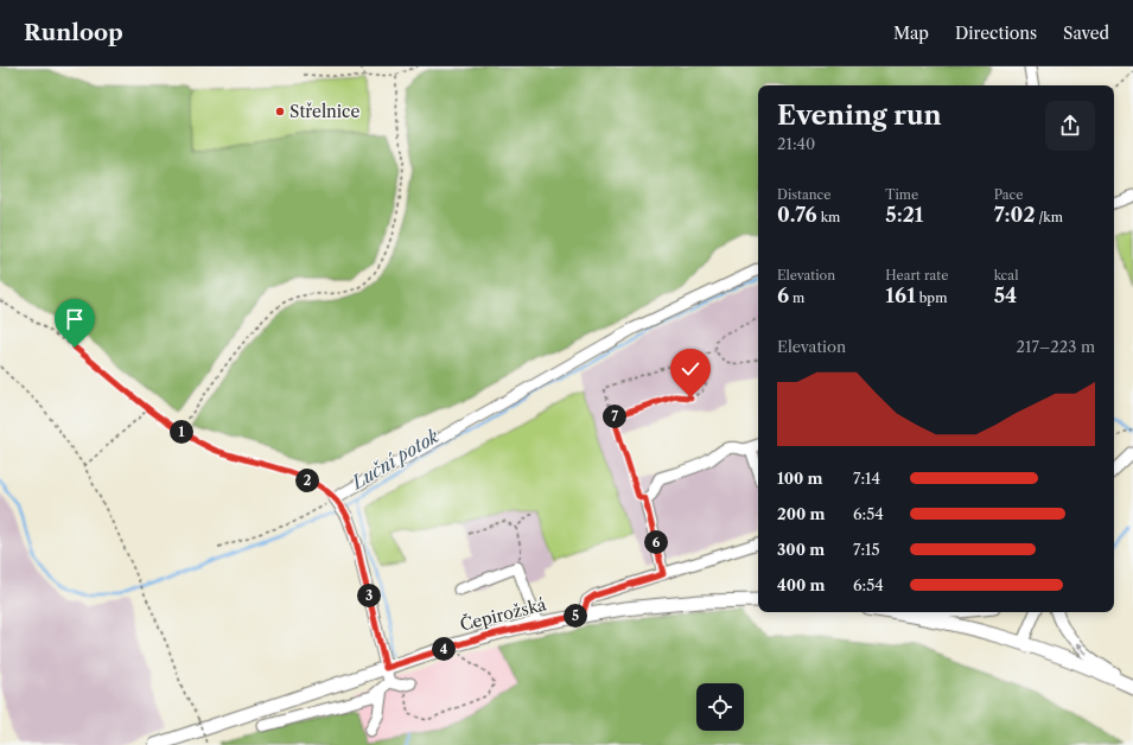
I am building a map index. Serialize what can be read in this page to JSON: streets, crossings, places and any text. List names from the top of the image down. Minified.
{"streets":{"main road":["Čepirožská"]},"water":["Luční potok"],"places":["Střelnice"],"page":{"header":"Runloop","nav":["Map","Directions","Saved"],"heading":["Evening run","21:40"],"stats":[["Distance","0.76 km"],["Time","5:21"],["Pace","7:02 /km"],["Elevation","6 m"],["Heart rate","161 bpm"],["kcal","54"]],"chart":["Elevation","217–223 m"],"pins":["7","1","2","6","3","5","4"],"list":[{"name":"100 m","note":"7:14"},{"name":"200 m","note":"6:54"},{"name":"300 m","note":"7:15"},{"name":"400 m","note":"6:54"}]}}
